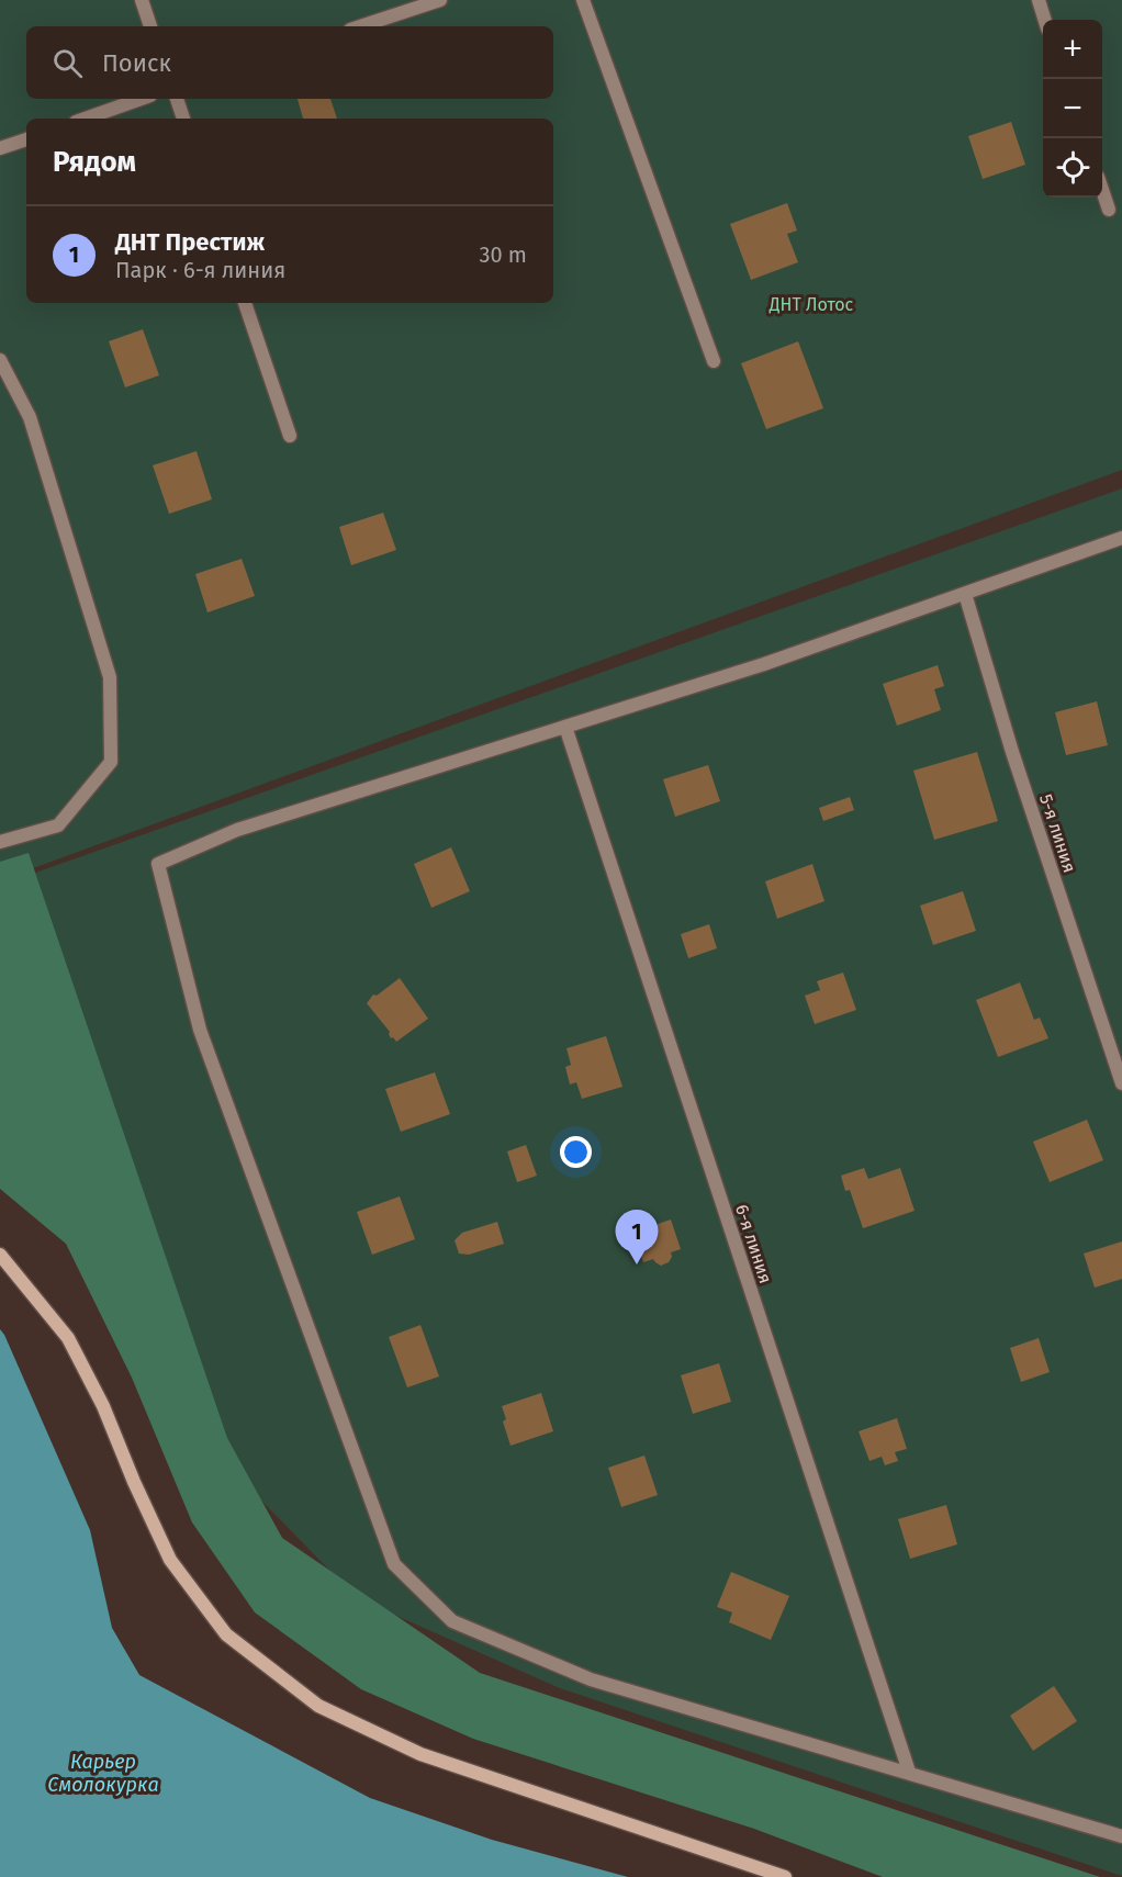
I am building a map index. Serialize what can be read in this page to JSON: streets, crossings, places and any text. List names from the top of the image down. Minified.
{"streets":{"street":["5-я линия","6-я линия"]},"water":["Карьер Смолокурка"],"parks":["ДНТ Лотос"],"page":{"map_buttons":["+","−"],"search":"Поиск","heading":"Рядом","list":[{"mark":"1","name":"ДНТ Престиж","note":"Парк · 6-я линия","value":"30 m"}],"pins":"1"}}
